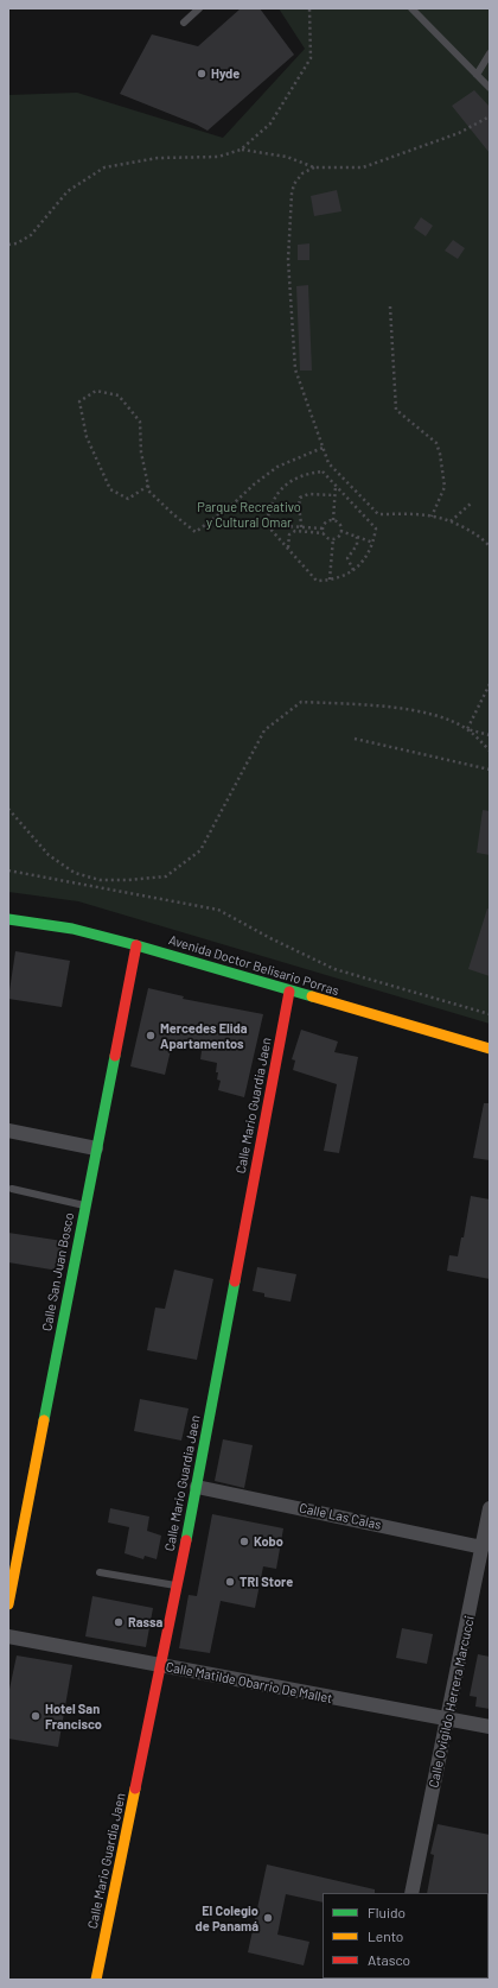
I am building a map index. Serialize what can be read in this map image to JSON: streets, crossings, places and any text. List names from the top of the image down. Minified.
{"streets":{"street":["Avenida Doctor Belisario Porras","Calle Mario Guardia Jaen","Calle San Juan Bosco","Calle Las Calas","Calle Matilde Obarrio De Mallet","Calle Ovigildo Herrera Marcucci"]},"crossings":[["Avenida Doctor Belisario Porras","Calle Mario Guardia Jaen"],["Avenida Doctor Belisario Porras","Calle San Juan Bosco"],["Calle Mario Guardia Jaen","Calle Las Calas"],["Calle Mario Guardia Jaen","Calle Matilde Obarrio De Mallet"],["Calle Las Calas","Calle Ovigildo Herrera Marcucci"],["Calle Matilde Obarrio De Mallet","Calle Ovigildo Herrera Marcucci"]],"parks":["Parque Recreativo y Cultural Omar"],"places":["Hyde","Mercedes Elida Apartamentos","Kobo","TRI Store","Rassa","Hotel San Francisco","El Colegio de Panamá"],"legend":["Fluido","Lento","Atasco"]}
